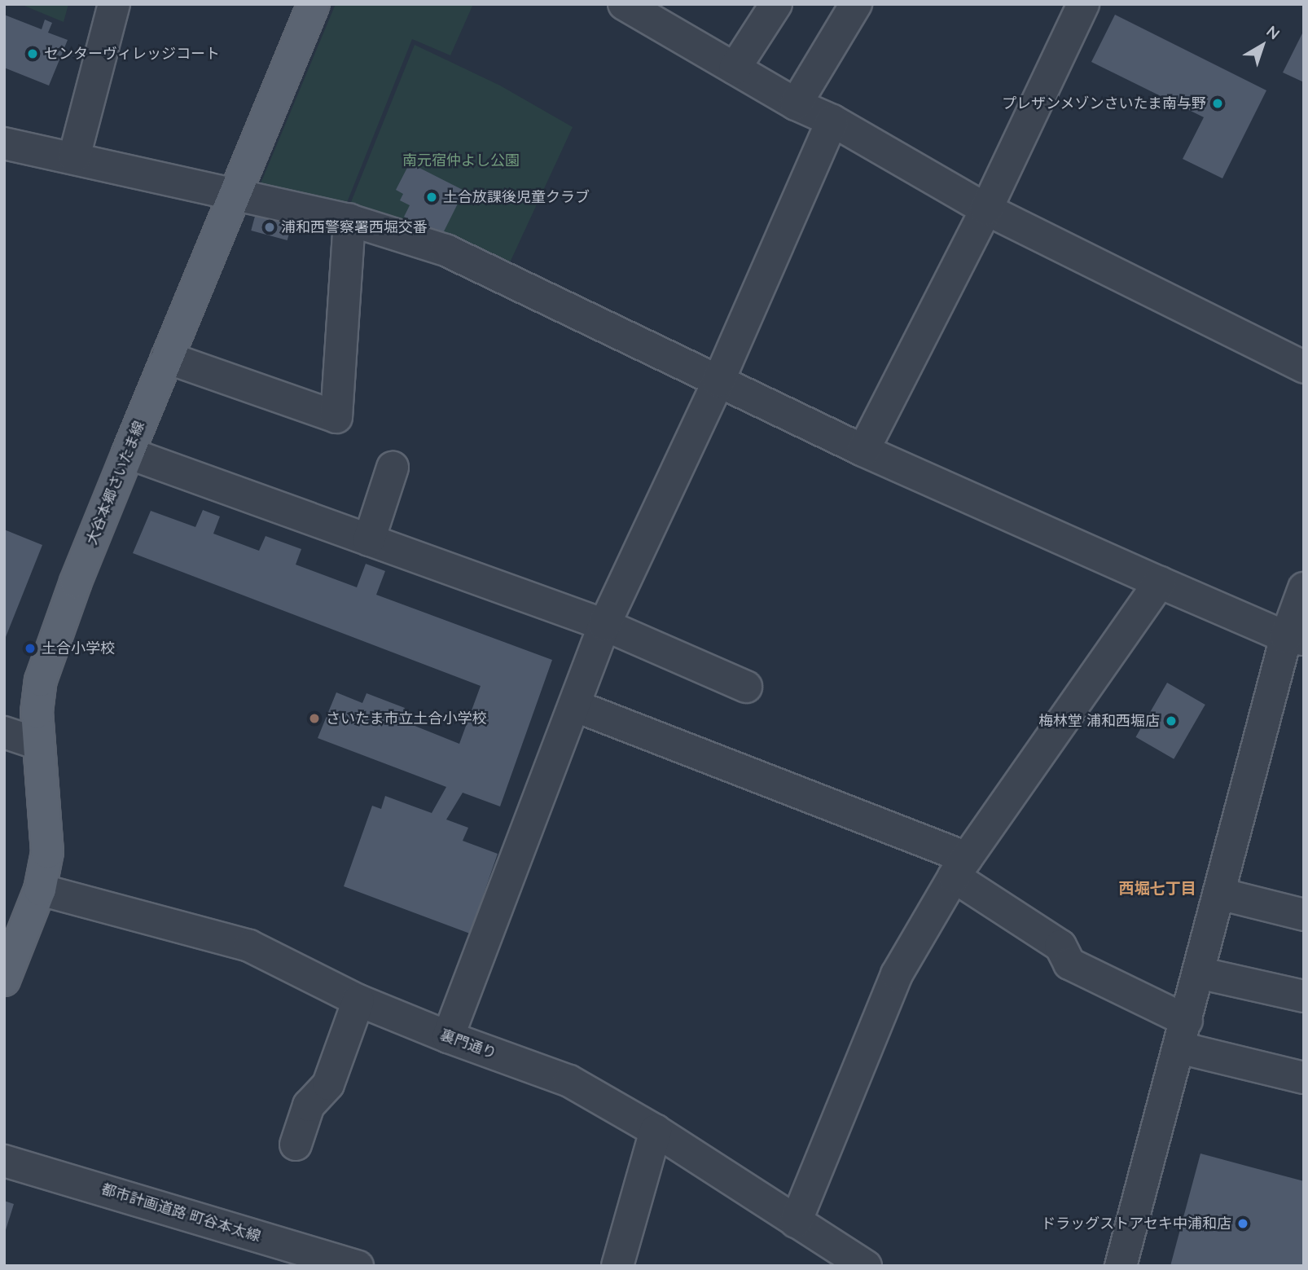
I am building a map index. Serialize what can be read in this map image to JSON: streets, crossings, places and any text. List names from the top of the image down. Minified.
{"streets":{"main road":["大谷本郷さいたま線"],"street":["裏門通り","都市計画道路 町谷本太線"]},"crossings":[["大谷本郷さいたま線","裏門通り"]],"districts":["西堀七丁目"],"parks":["南元宿仲よし公園"],"places":["センターヴィレッジコート","プレザンメゾンさいたま南与野","土合放課後児童クラブ","浦和西警察署西堀交番","土合小学校","さいたま市立土合小学校","梅林堂 浦和西堀店","ドラッグストアセキ中浦和店"],"north":"top right"}
